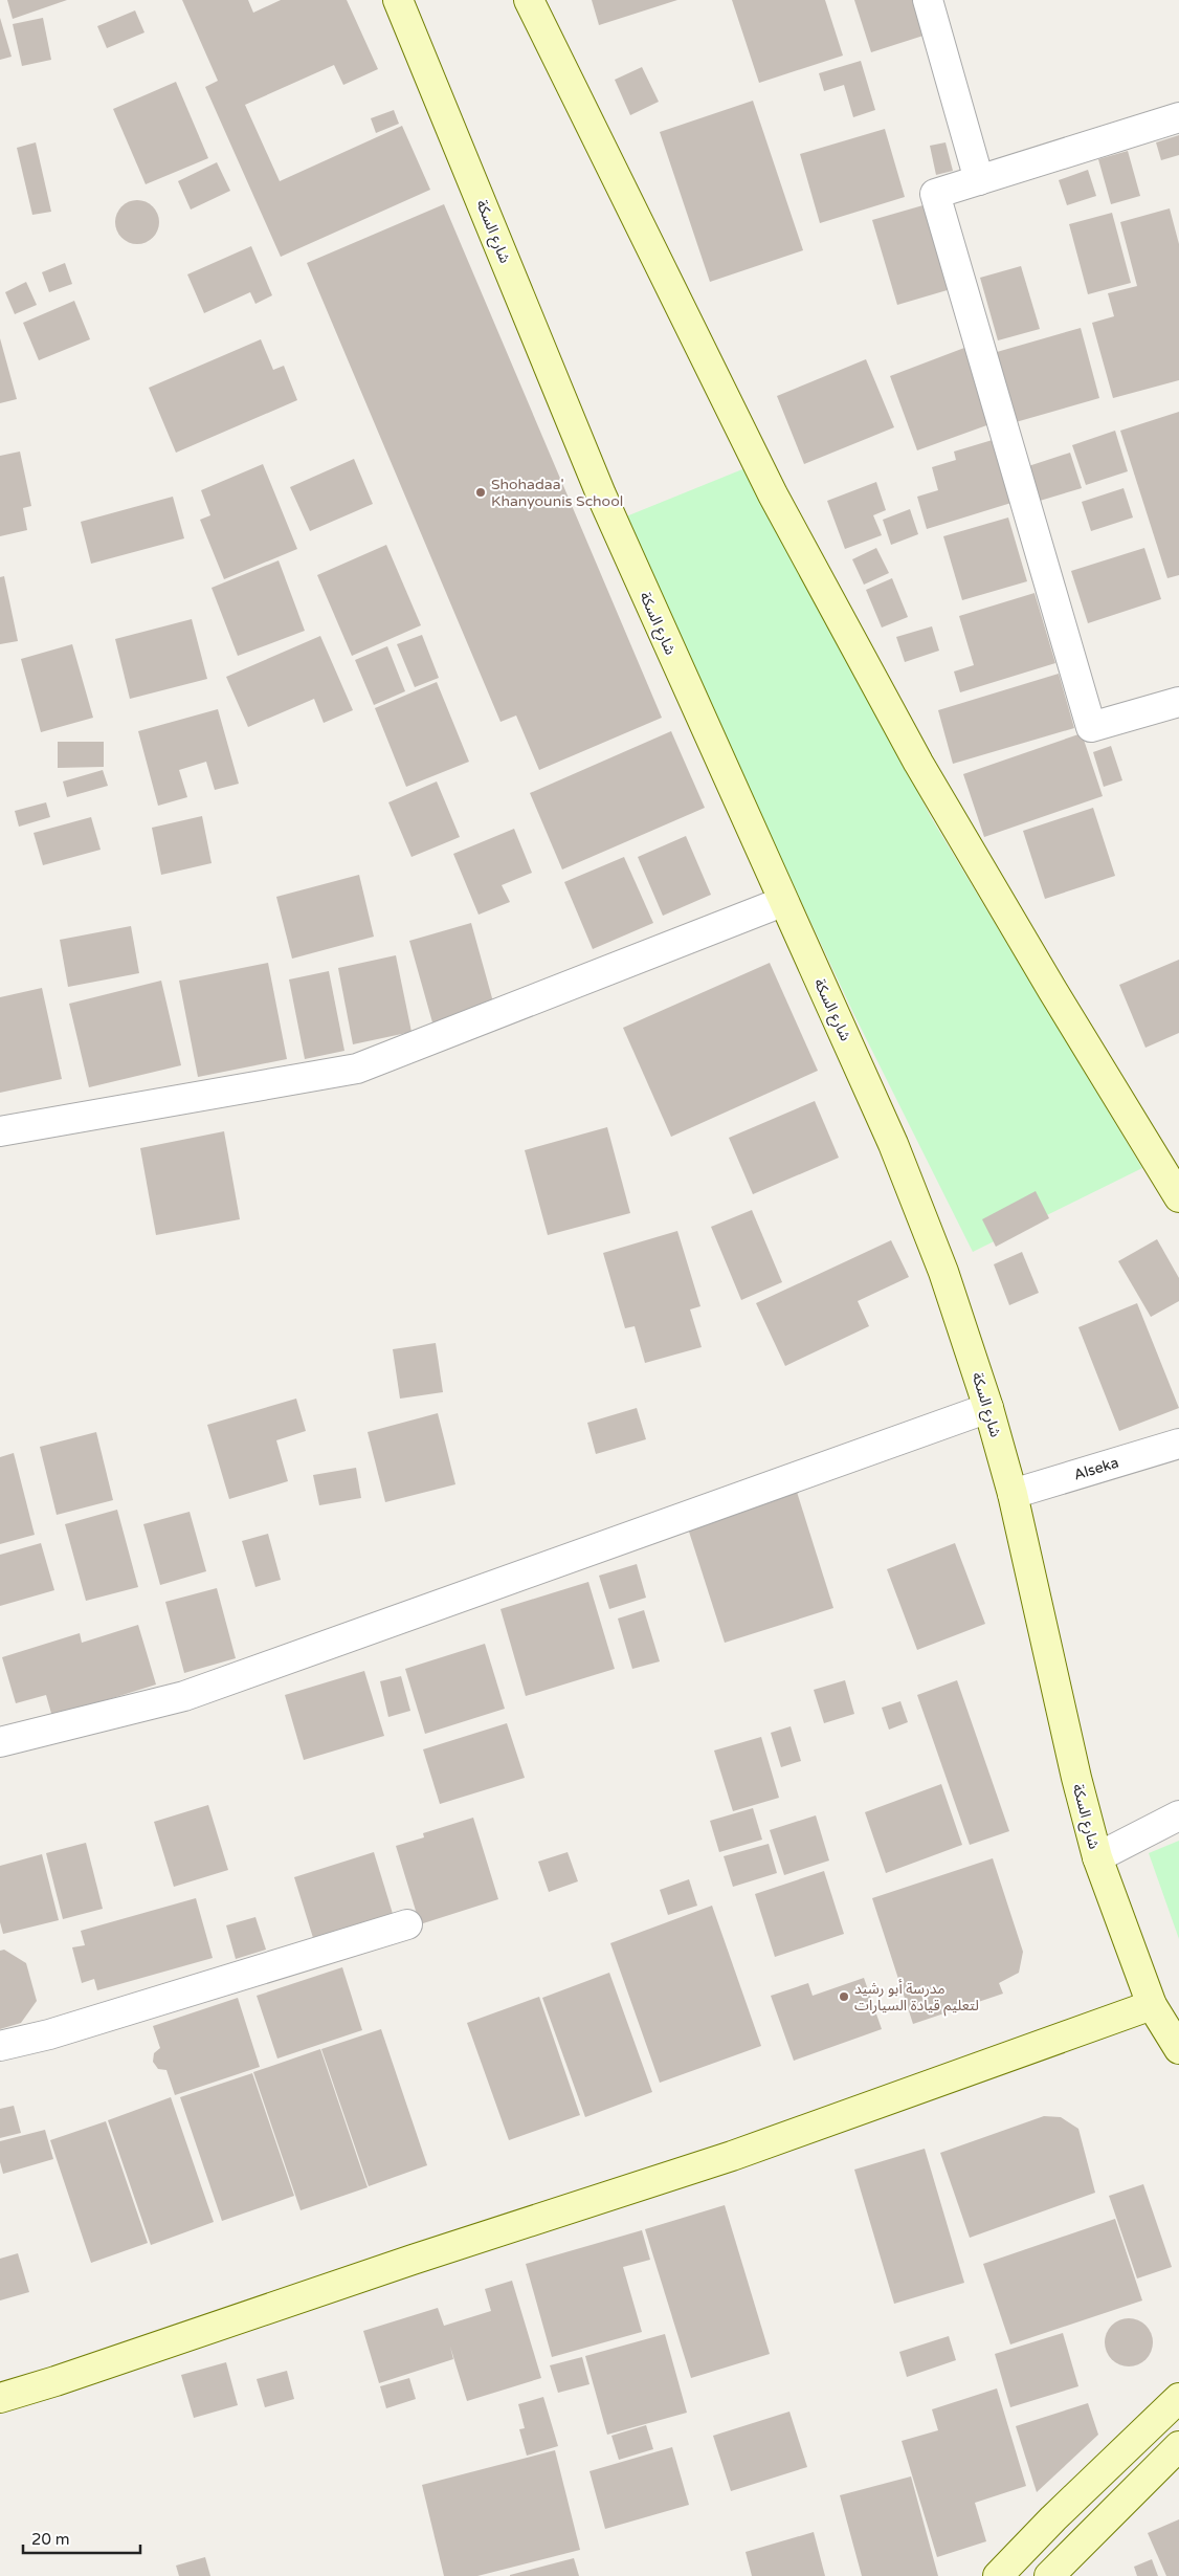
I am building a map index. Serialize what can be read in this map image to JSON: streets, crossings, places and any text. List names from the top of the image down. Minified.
{"streets":{"main road":["شارع السكة"],"street":["Alseka"]},"crossings":[["شارع السكة","Alseka"]],"places":["Shohadaa' Khanyounis School","مدرسة أبو رشيد لتعليم قيادة السيارات"],"scale_bar":"20 m"}
